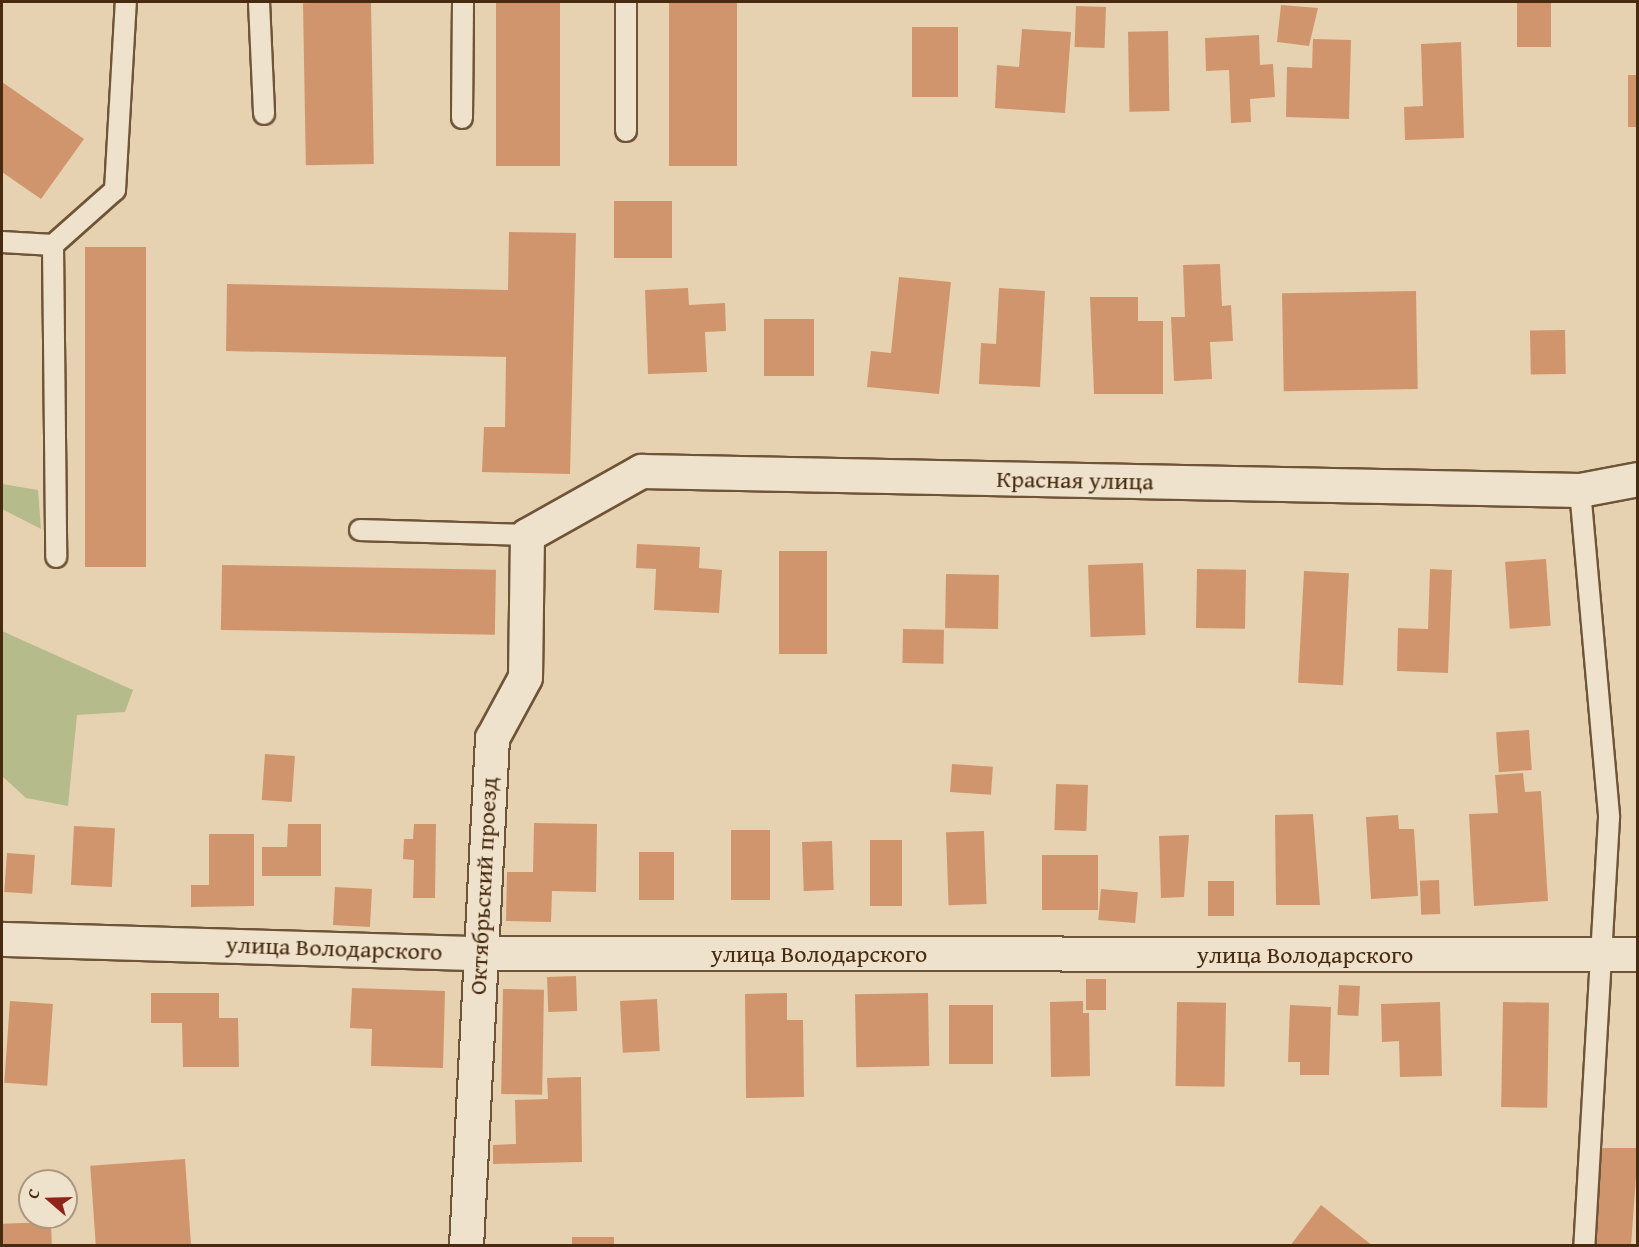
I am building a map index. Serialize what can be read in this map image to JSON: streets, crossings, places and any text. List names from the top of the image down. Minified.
{"streets":{"street":["Красная улица","Октябрьский проезд","улица Володарского"]},"crossings":[["Красная улица","Октябрьский проезд"],["Октябрьский проезд","улица Володарского"]],"north":"left"}
